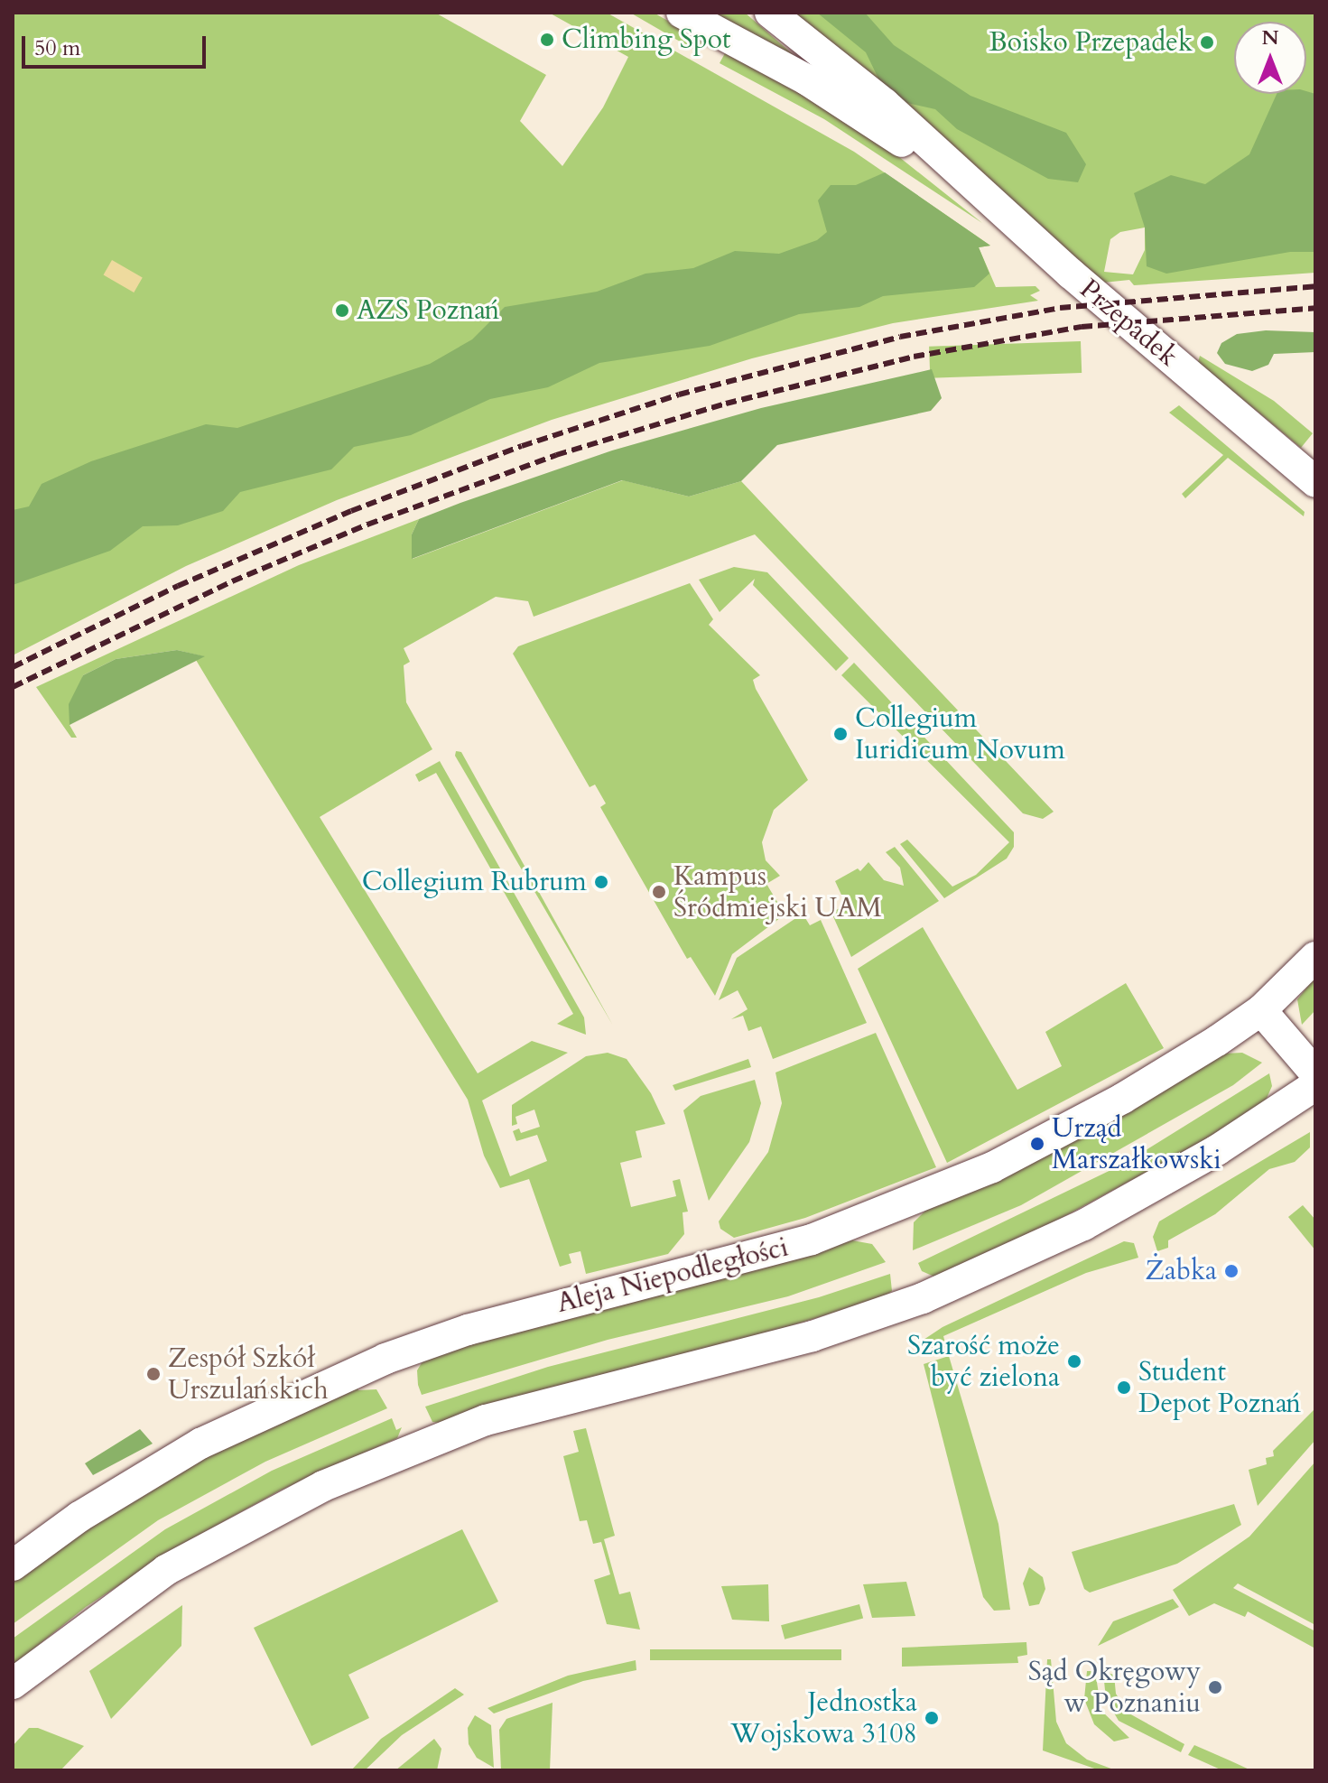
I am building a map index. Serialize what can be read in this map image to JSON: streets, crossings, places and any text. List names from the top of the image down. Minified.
{"streets":{"street":["Przepadek","Aleja Niepodległości"]},"places":["Climbing Spot","Boisko Przepadek","AZS Poznań","Collegium Iuridicum Novum","Collegium Rubrum","Kampus Śródmiejski UAM","Urząd Marszałkowski","Żabka","Szarość może być zielona","Zespół Szkół Urszulańskich","Student Depot Poznań","Sąd Okręgowy w Poznaniu","Jednostka Wojskowa 3108"],"scale_bar":"50 m","north":"top"}
